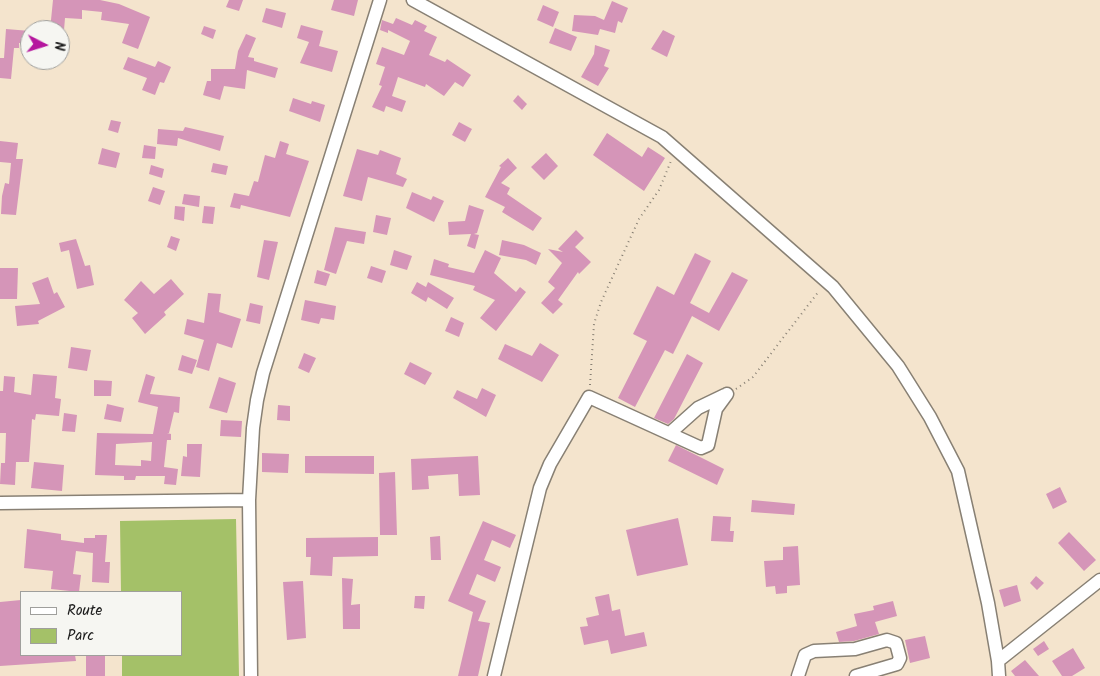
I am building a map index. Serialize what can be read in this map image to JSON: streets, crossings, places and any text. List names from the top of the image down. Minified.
{"legend":["Route","Parc"],"north":"right"}
